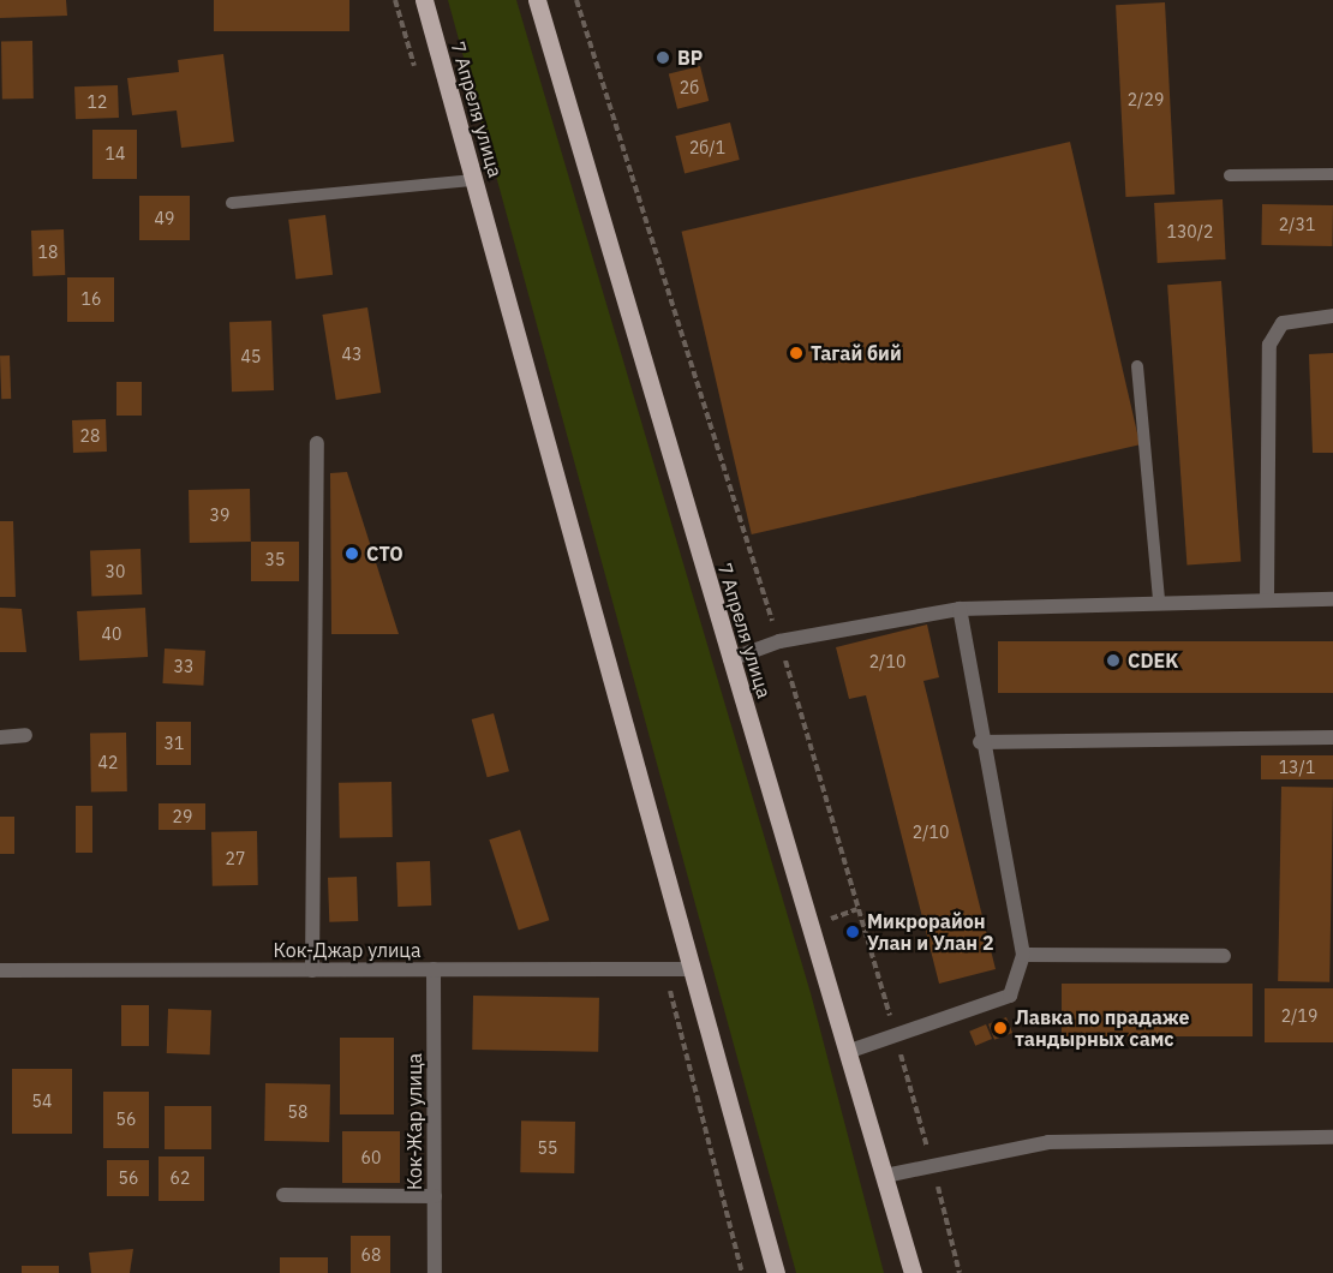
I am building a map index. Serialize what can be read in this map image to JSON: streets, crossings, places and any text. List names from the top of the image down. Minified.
{"streets":{"main road":["7 Апреля улица"],"street":["Кок-Джар улица","Кок-Жар улица"]},"crossings":[["7 Апреля улица","Кок-Джар улица"],["Кок-Джар улица","Кок-Жар улица"]],"places":["BP","Тагай бий","СТО","CDEK","Микрорайон Улан и Улан 2","Лавка по прадаже тандырных самс"],"house_numbers":["2б","2/29","12","2б/1","14","49","2/31","130/2","18","16","43","45","28","39","35","30","40","2/10","33","31","42","13/1","29","2/10","27","2/19","54","58","56","55","60","56","62","68"]}
